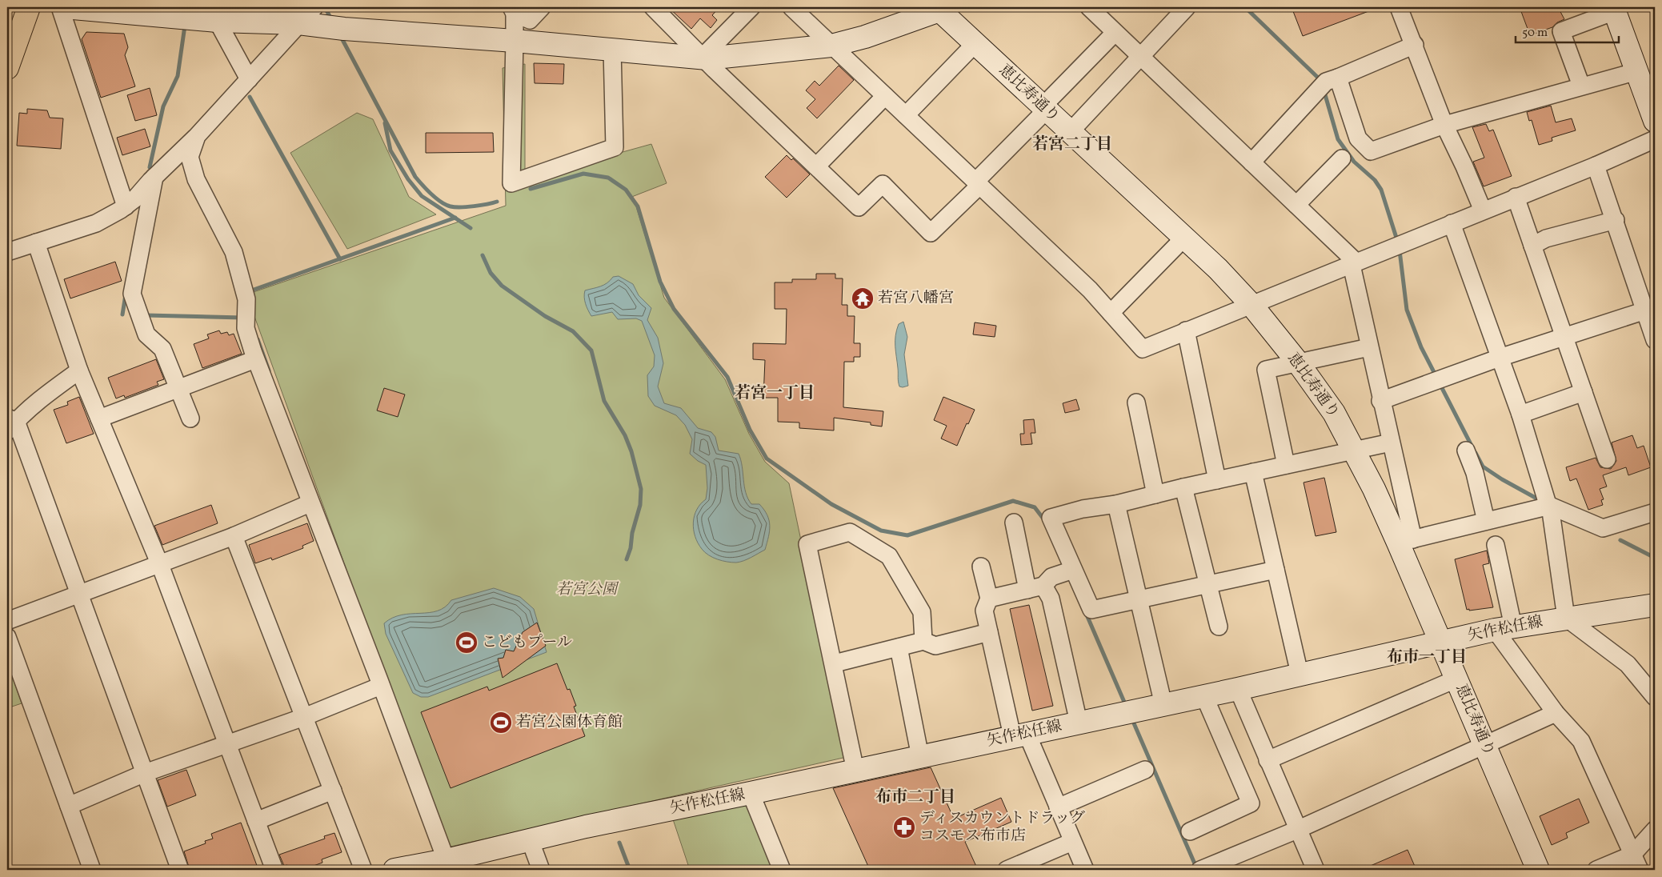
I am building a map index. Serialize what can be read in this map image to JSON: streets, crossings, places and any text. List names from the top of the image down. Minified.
{"streets":{"street":["恵比寿通り","矢作松任線"]},"crossings":[["恵比寿通り","矢作松任線"]],"districts":["若宮二丁目","若宮一丁目","布市一丁目","布市二丁目"],"parks":["若宮公園"],"places":{"temple":["若宮八幡宮"],"sports":["こどもプール","若宮公園体育館"],"pharmacy":["ディスカウントドラッグ コスモス布市店"]},"scale_bar":"50 m"}
